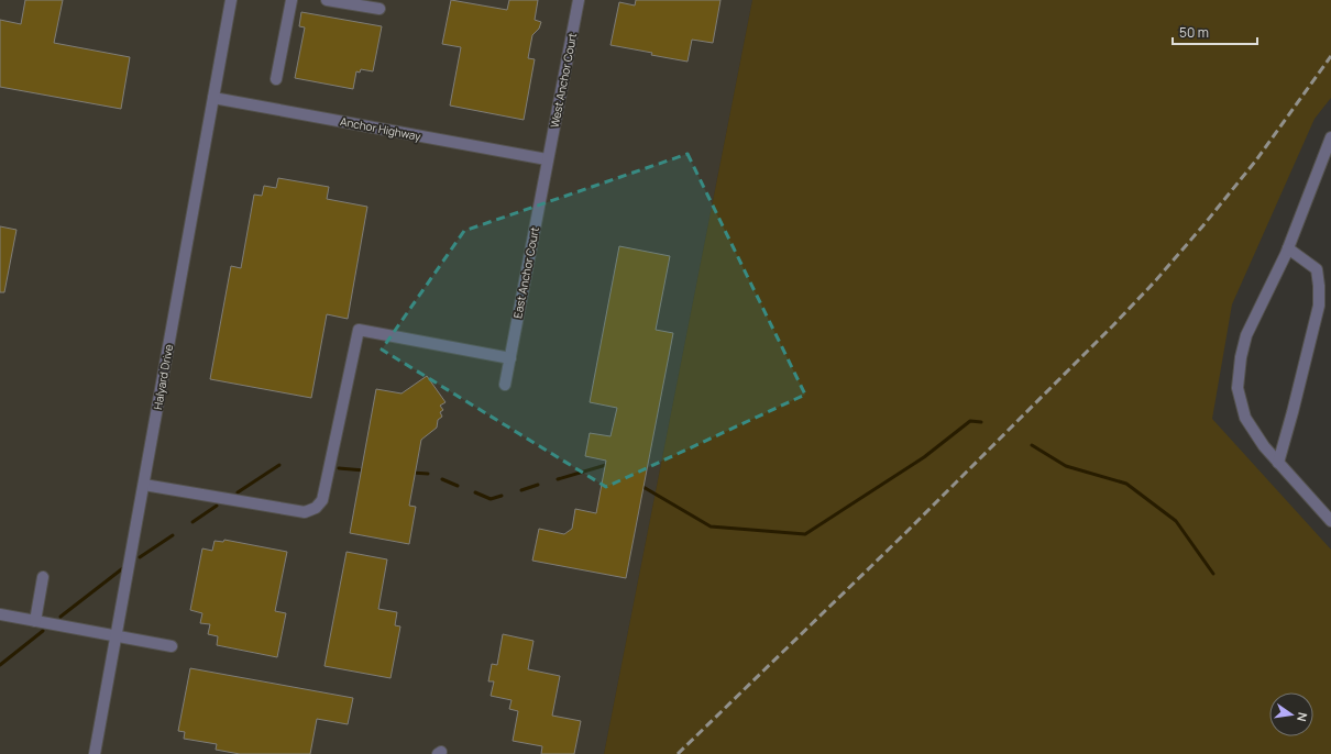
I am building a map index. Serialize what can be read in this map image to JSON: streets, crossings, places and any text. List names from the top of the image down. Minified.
{"streets":{"street":["West Anchor Court","Anchor Highway","East Anchor Court","Halyard Drive"]},"crossings":[["West Anchor Court","Anchor Highway"],["West Anchor Court","East Anchor Court"],["Anchor Highway","East Anchor Court"],["Anchor Highway","Halyard Drive"]],"scale_bar":"50 m","north":"right"}
